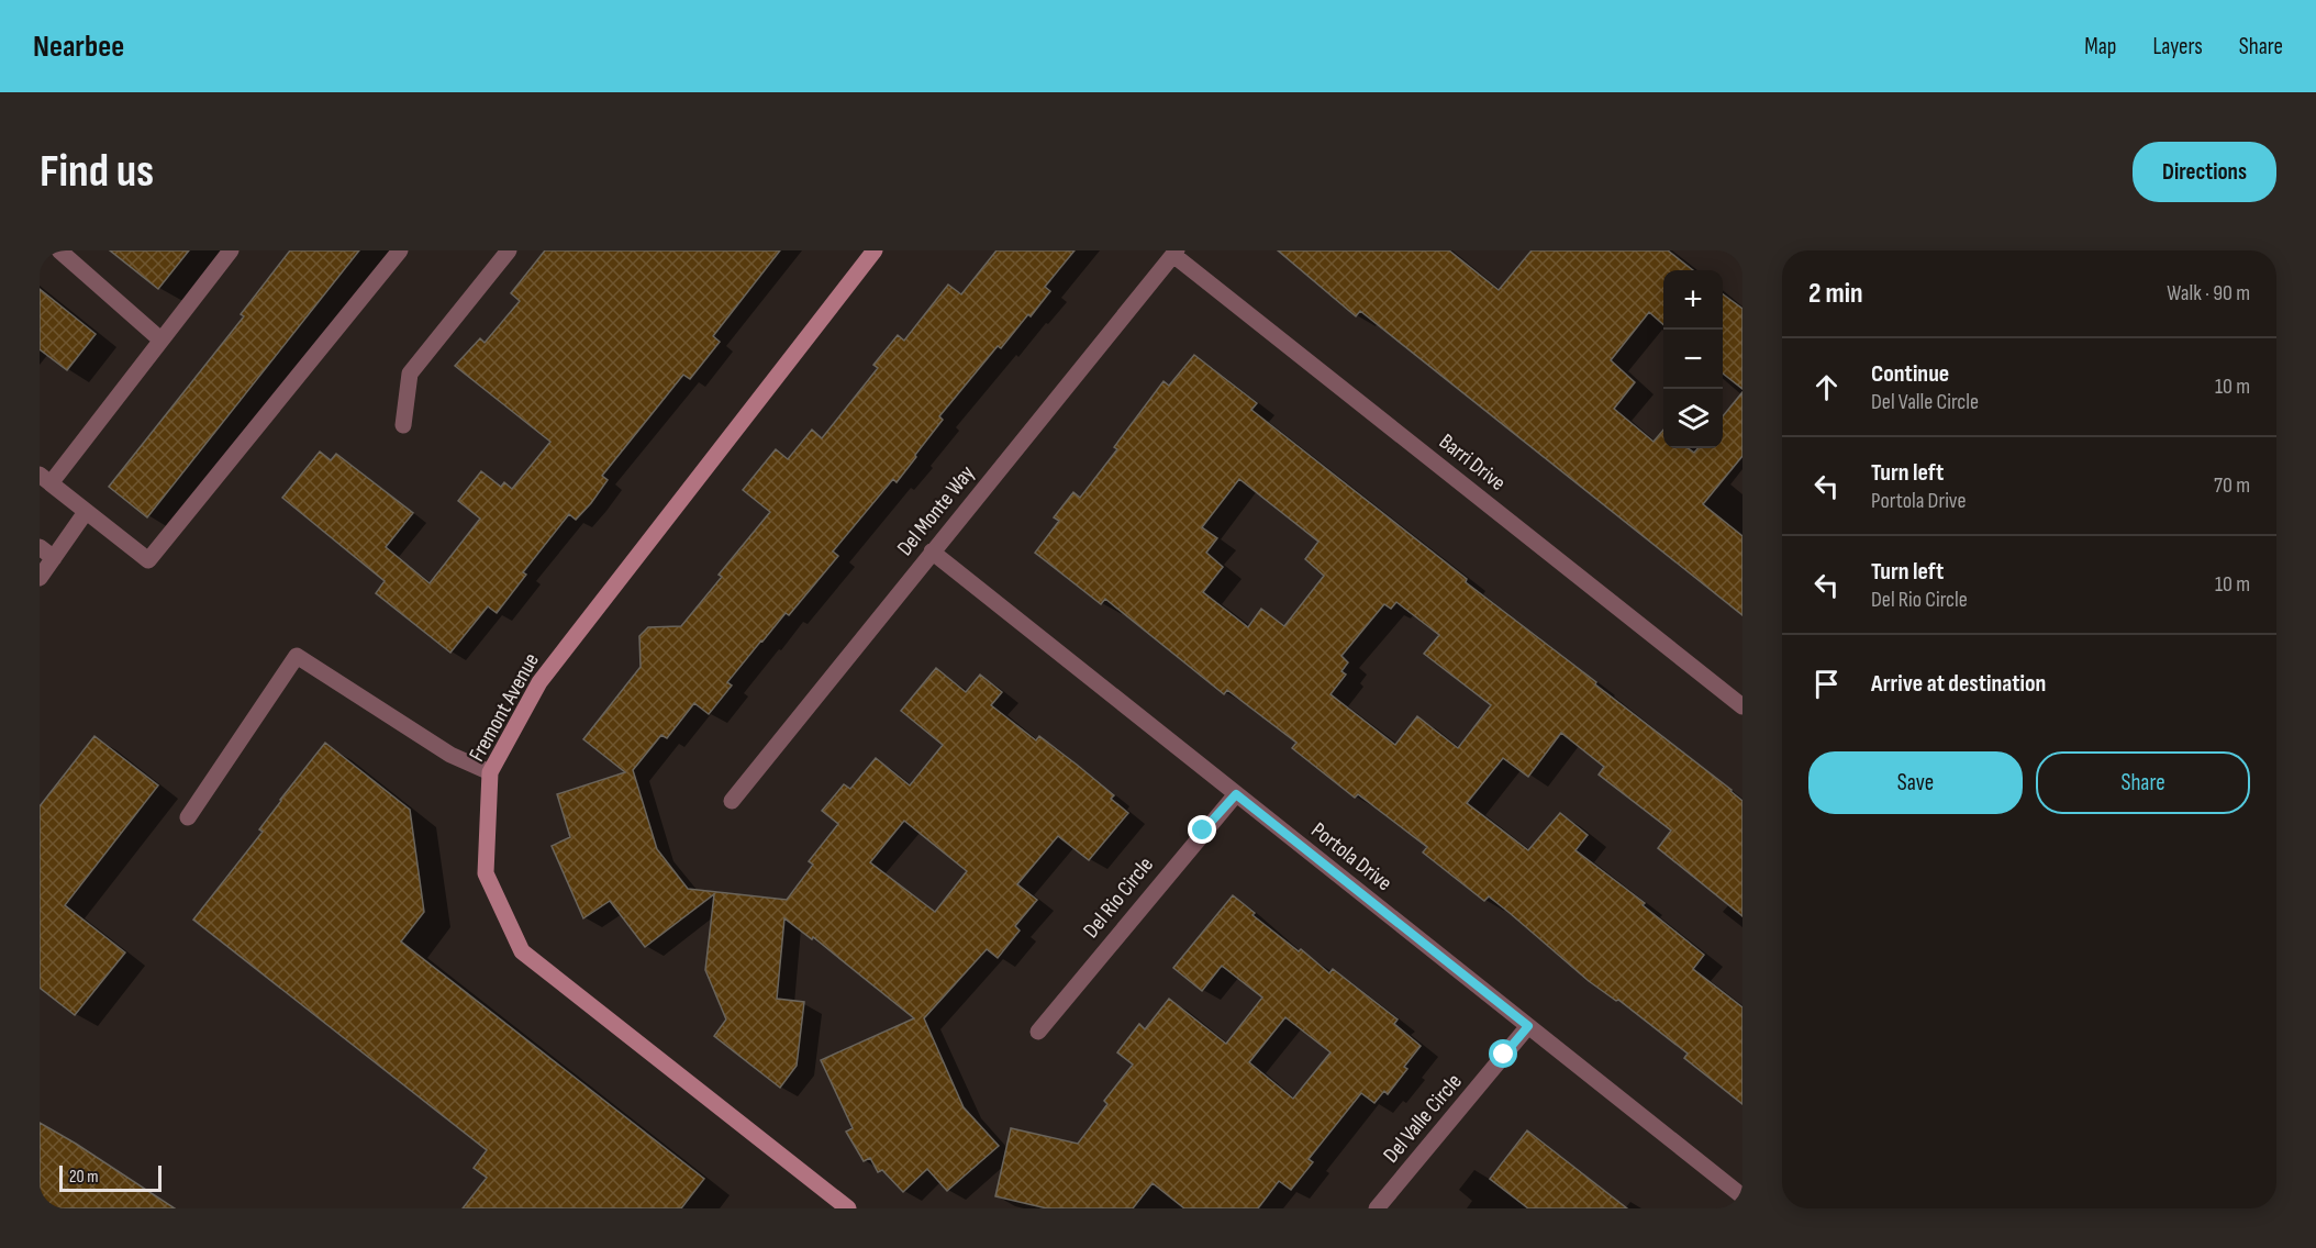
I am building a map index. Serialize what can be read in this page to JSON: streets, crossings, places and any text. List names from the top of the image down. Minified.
{"streets":{"street":["Barri Drive","Del Monte Way","Fremont Avenue","Portola Drive","Del Rio Circle","Del Valle Circle"]},"crossings":[["Barri Drive","Del Monte Way"],["Del Monte Way","Portola Drive"],["Portola Drive","Del Rio Circle"],["Portola Drive","Del Valle Circle"]],"scale_bar":"20 m","page":{"header":"Nearbee","nav":["Map","Layers","Share"],"buttons":["Directions",["Save","Share"]],"title":"Find us","heading":["2 min","Walk · 90 m"],"map_buttons":["+","−"],"list":[["Continue","Del Valle Circle","10 m"],["Turn left","Portola Drive","70 m"],["Turn left","Del Rio Circle","10 m"],"Arrive at destination"],"scale":"20 m"}}
